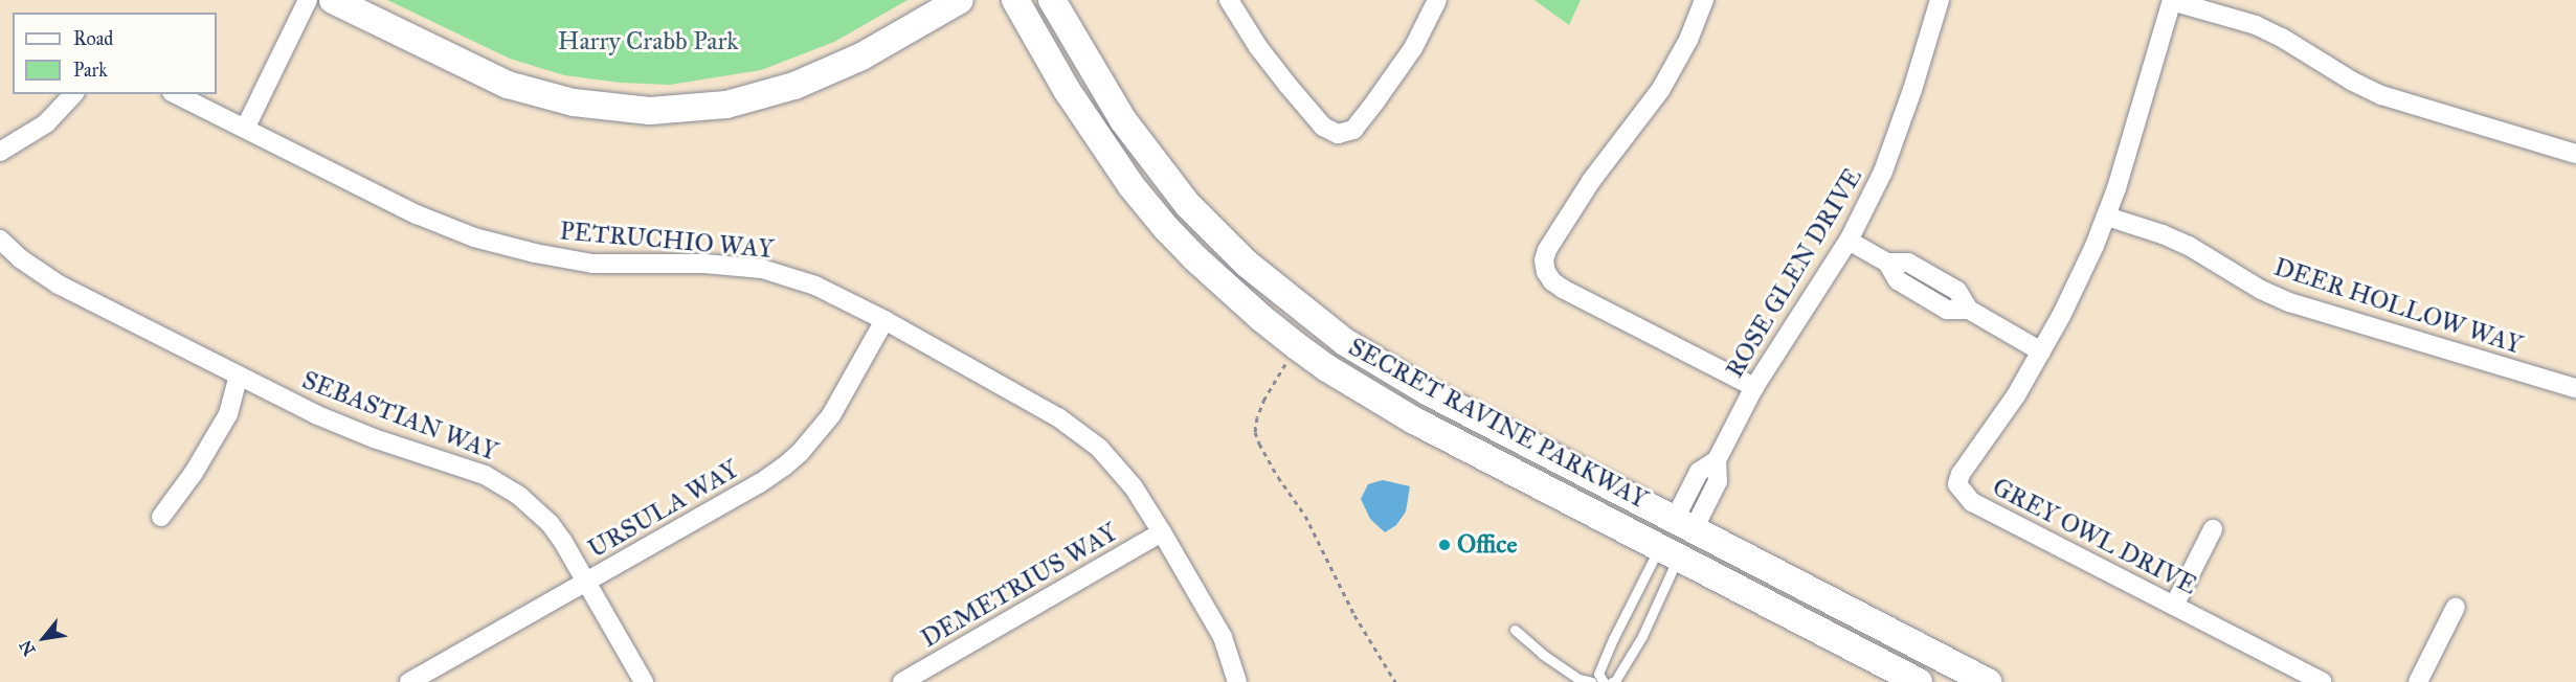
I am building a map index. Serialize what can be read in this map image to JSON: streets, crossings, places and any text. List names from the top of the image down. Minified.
{"streets":{"main road":["SECRET RAVINE PARKWAY"],"street":["PETRUCHIO WAY","ROSE GLEN DRIVE","DEER HOLLOW WAY","SEBASTIAN WAY","URSULA WAY","GREY OWL DRIVE","DEMETRIUS WAY"]},"crossings":[["PETRUCHIO WAY","URSULA WAY"],["PETRUCHIO WAY","DEMETRIUS WAY"],["ROSE GLEN DRIVE","SECRET RAVINE PARKWAY"],["DEER HOLLOW WAY","GREY OWL DRIVE"],["SEBASTIAN WAY","URSULA WAY"]],"parks":["Harry Crabb Park"],"places":["Office"],"legend":["Road","Park"],"north":"bottom left"}
